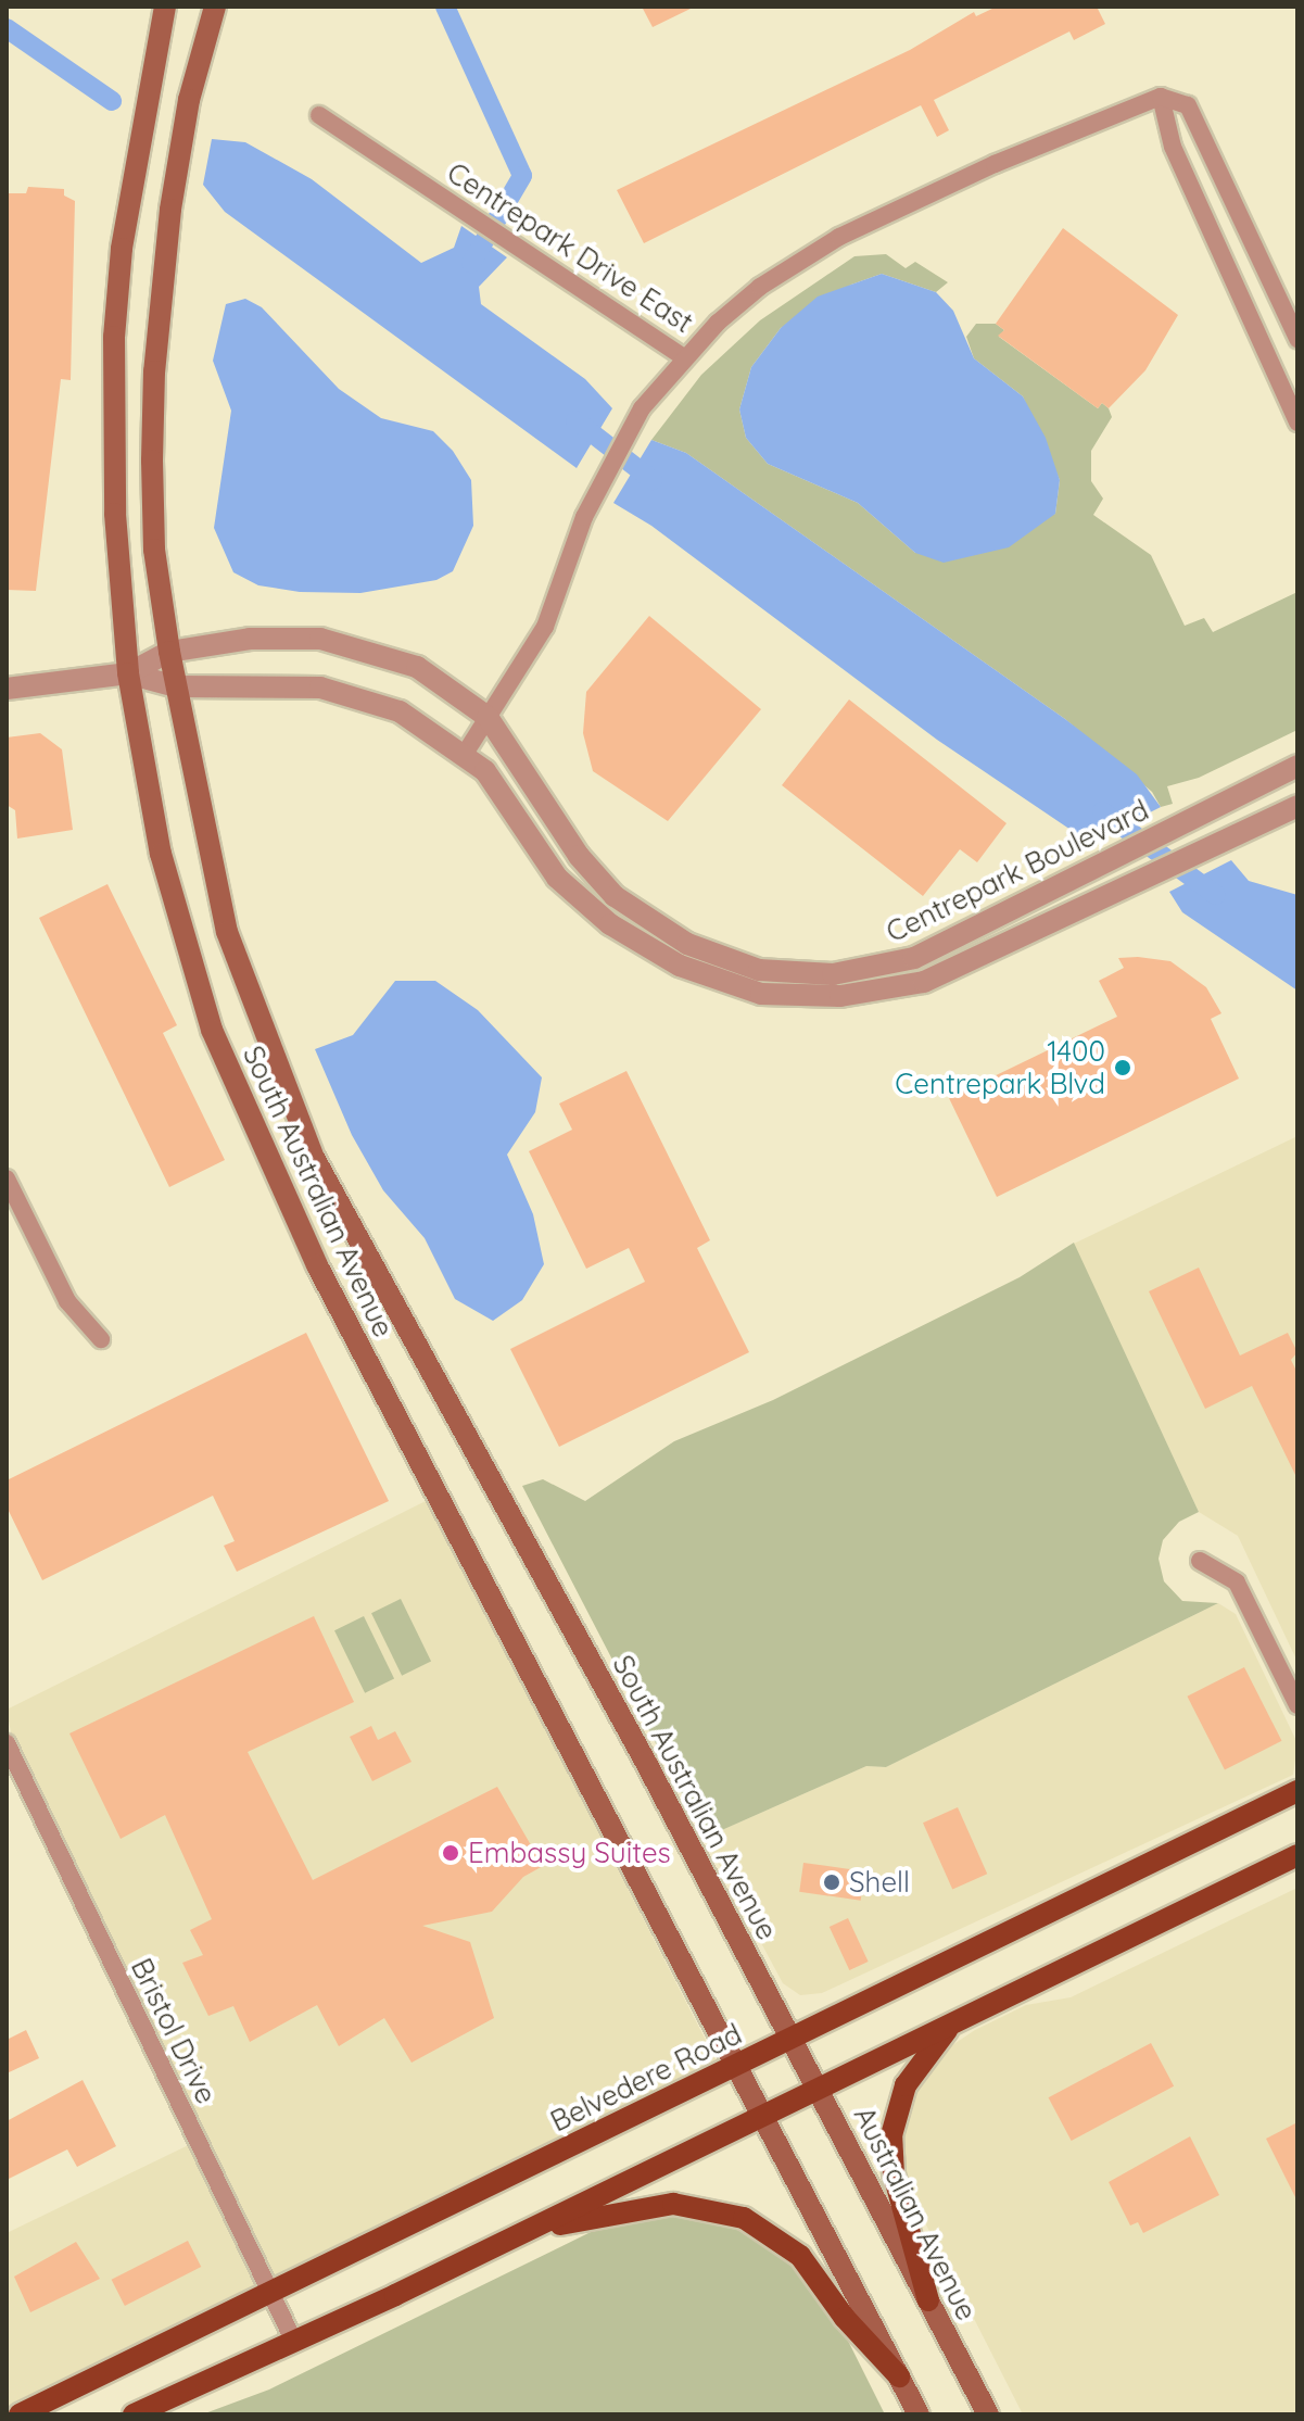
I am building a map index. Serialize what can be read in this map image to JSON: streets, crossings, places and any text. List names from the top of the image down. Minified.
{"streets":{"main road":["South Australian Avenue","Belvedere Road","Australian Avenue"],"street":["Centrepark Drive East","Centrepark Boulevard","Bristol Drive"]},"crossings":[["Centrepark Boulevard","South Australian Avenue"],["South Australian Avenue","Belvedere Road"],["South Australian Avenue","Australian Avenue"],["Bristol Drive","Belvedere Road"],["Belvedere Road","Australian Avenue"]],"places":["1400 Centrepark Blvd","Embassy Suites","Shell"]}
